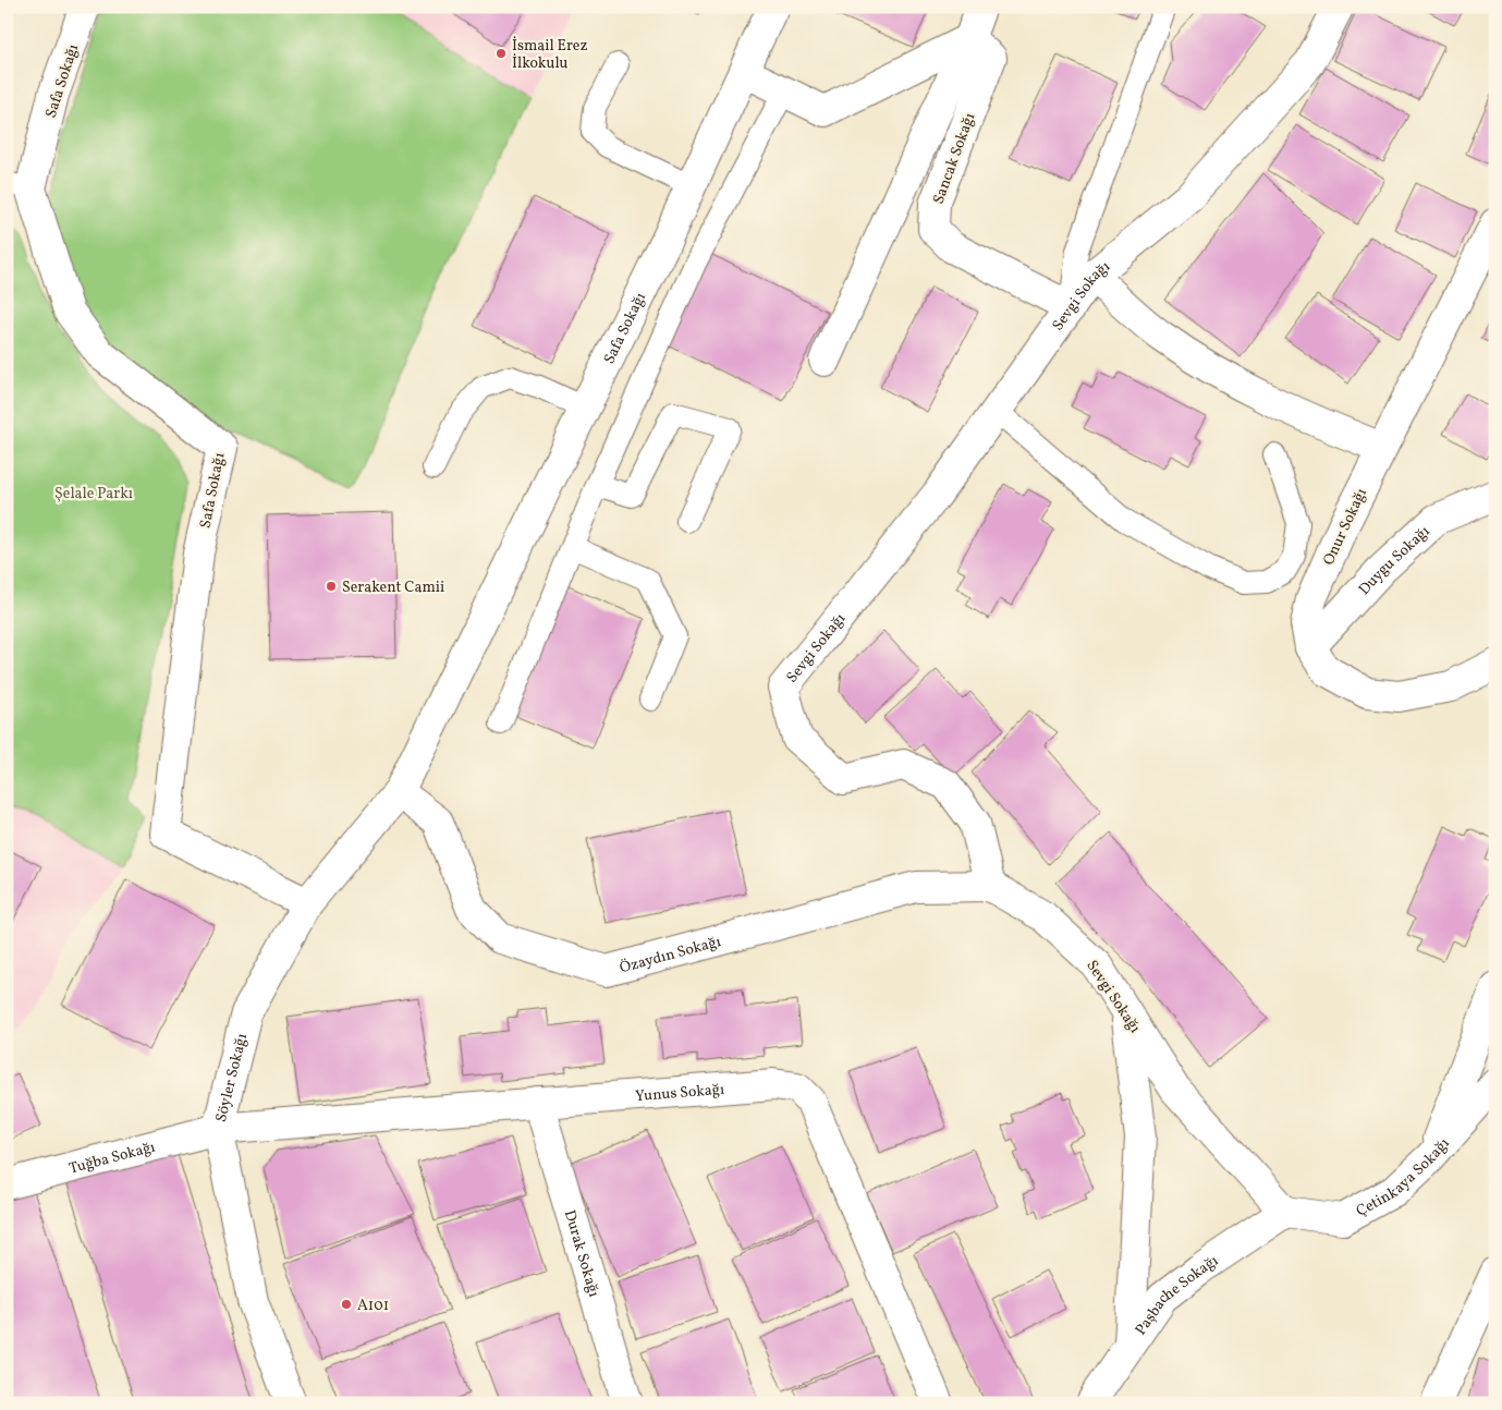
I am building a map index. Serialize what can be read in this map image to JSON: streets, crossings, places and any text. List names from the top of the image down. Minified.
{"streets":{"street":["Safa Sokağı","Sancak Sokağı","Sevgi Sokağı","Onur Sokağı","Duygu Sokağı","Özaydın Sokağı","Söyler Sokağı","Yunus Sokağı","Tuğba Sokağı","Çetinkaya Sokağı","Durak Sokağı","Paşbache Sokağı"]},"crossings":[["Safa Sokağı","Özaydın Sokağı"],["Safa Sokağı","Söyler Sokağı"],["Sancak Sokağı","Sevgi Sokağı"],["Sevgi Sokağı","Özaydın Sokağı"],["Sevgi Sokağı","Çetinkaya Sokağı"],["Sevgi Sokağı","Paşbache Sokağı"],["Onur Sokağı","Duygu Sokağı"],["Özaydın Sokağı","Söyler Sokağı"],["Söyler Sokağı","Yunus Sokağı"],["Söyler Sokağı","Tuğba Sokağı"],["Yunus Sokağı","Tuğba Sokağı"],["Yunus Sokağı","Durak Sokağı"],["Çetinkaya Sokağı","Paşbache Sokağı"]],"parks":["Şelale Parkı"],"places":["İsmail Erez İlkokulu","Serakent Camii","A101"]}
